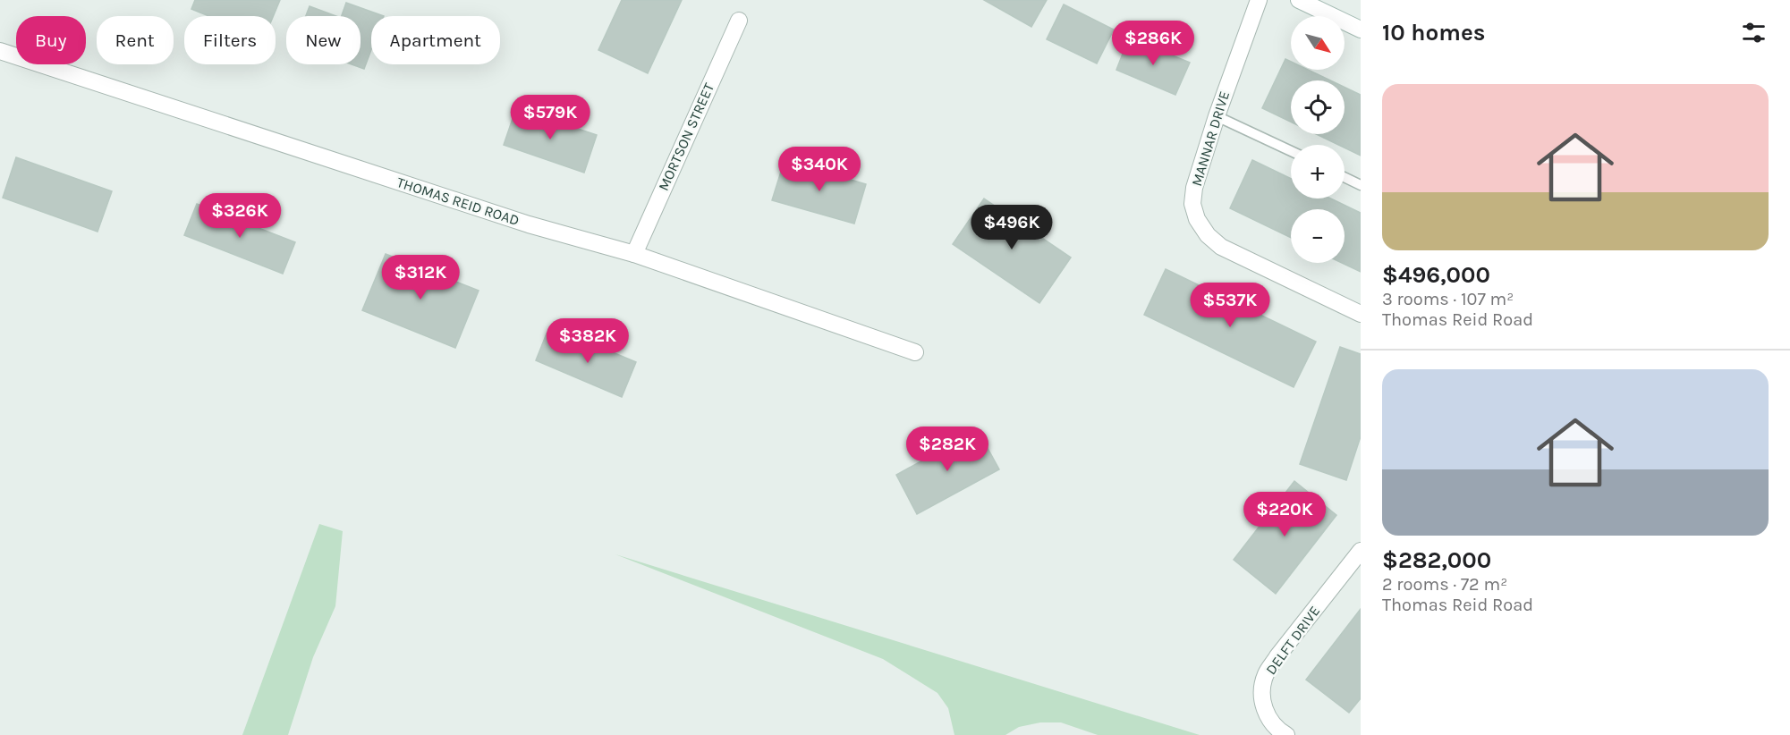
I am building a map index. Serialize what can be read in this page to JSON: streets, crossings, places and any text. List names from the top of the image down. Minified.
{"streets":{"street":["MORTSON STREET","MANNAR DRIVE","THOMAS REID ROAD","DELFT DRIVE"]},"crossings":[["MORTSON STREET","THOMAS REID ROAD"]],"north":"bottom right","page":{"heading":"10 homes","map_buttons":["+","−"],"chip":["Buy","Rent","Filters","New","Apartment"],"price":["$286K","$579K","$340K","$326K","$496K","$312K","$537K","$382K","$282K","$220K"],"list":[{"name":"$496,000","note":"3 rooms · 107 m² · Thomas Reid Road"},{"name":"$282,000","note":"2 rooms · 72 m² · Thomas Reid Road"}]}}
